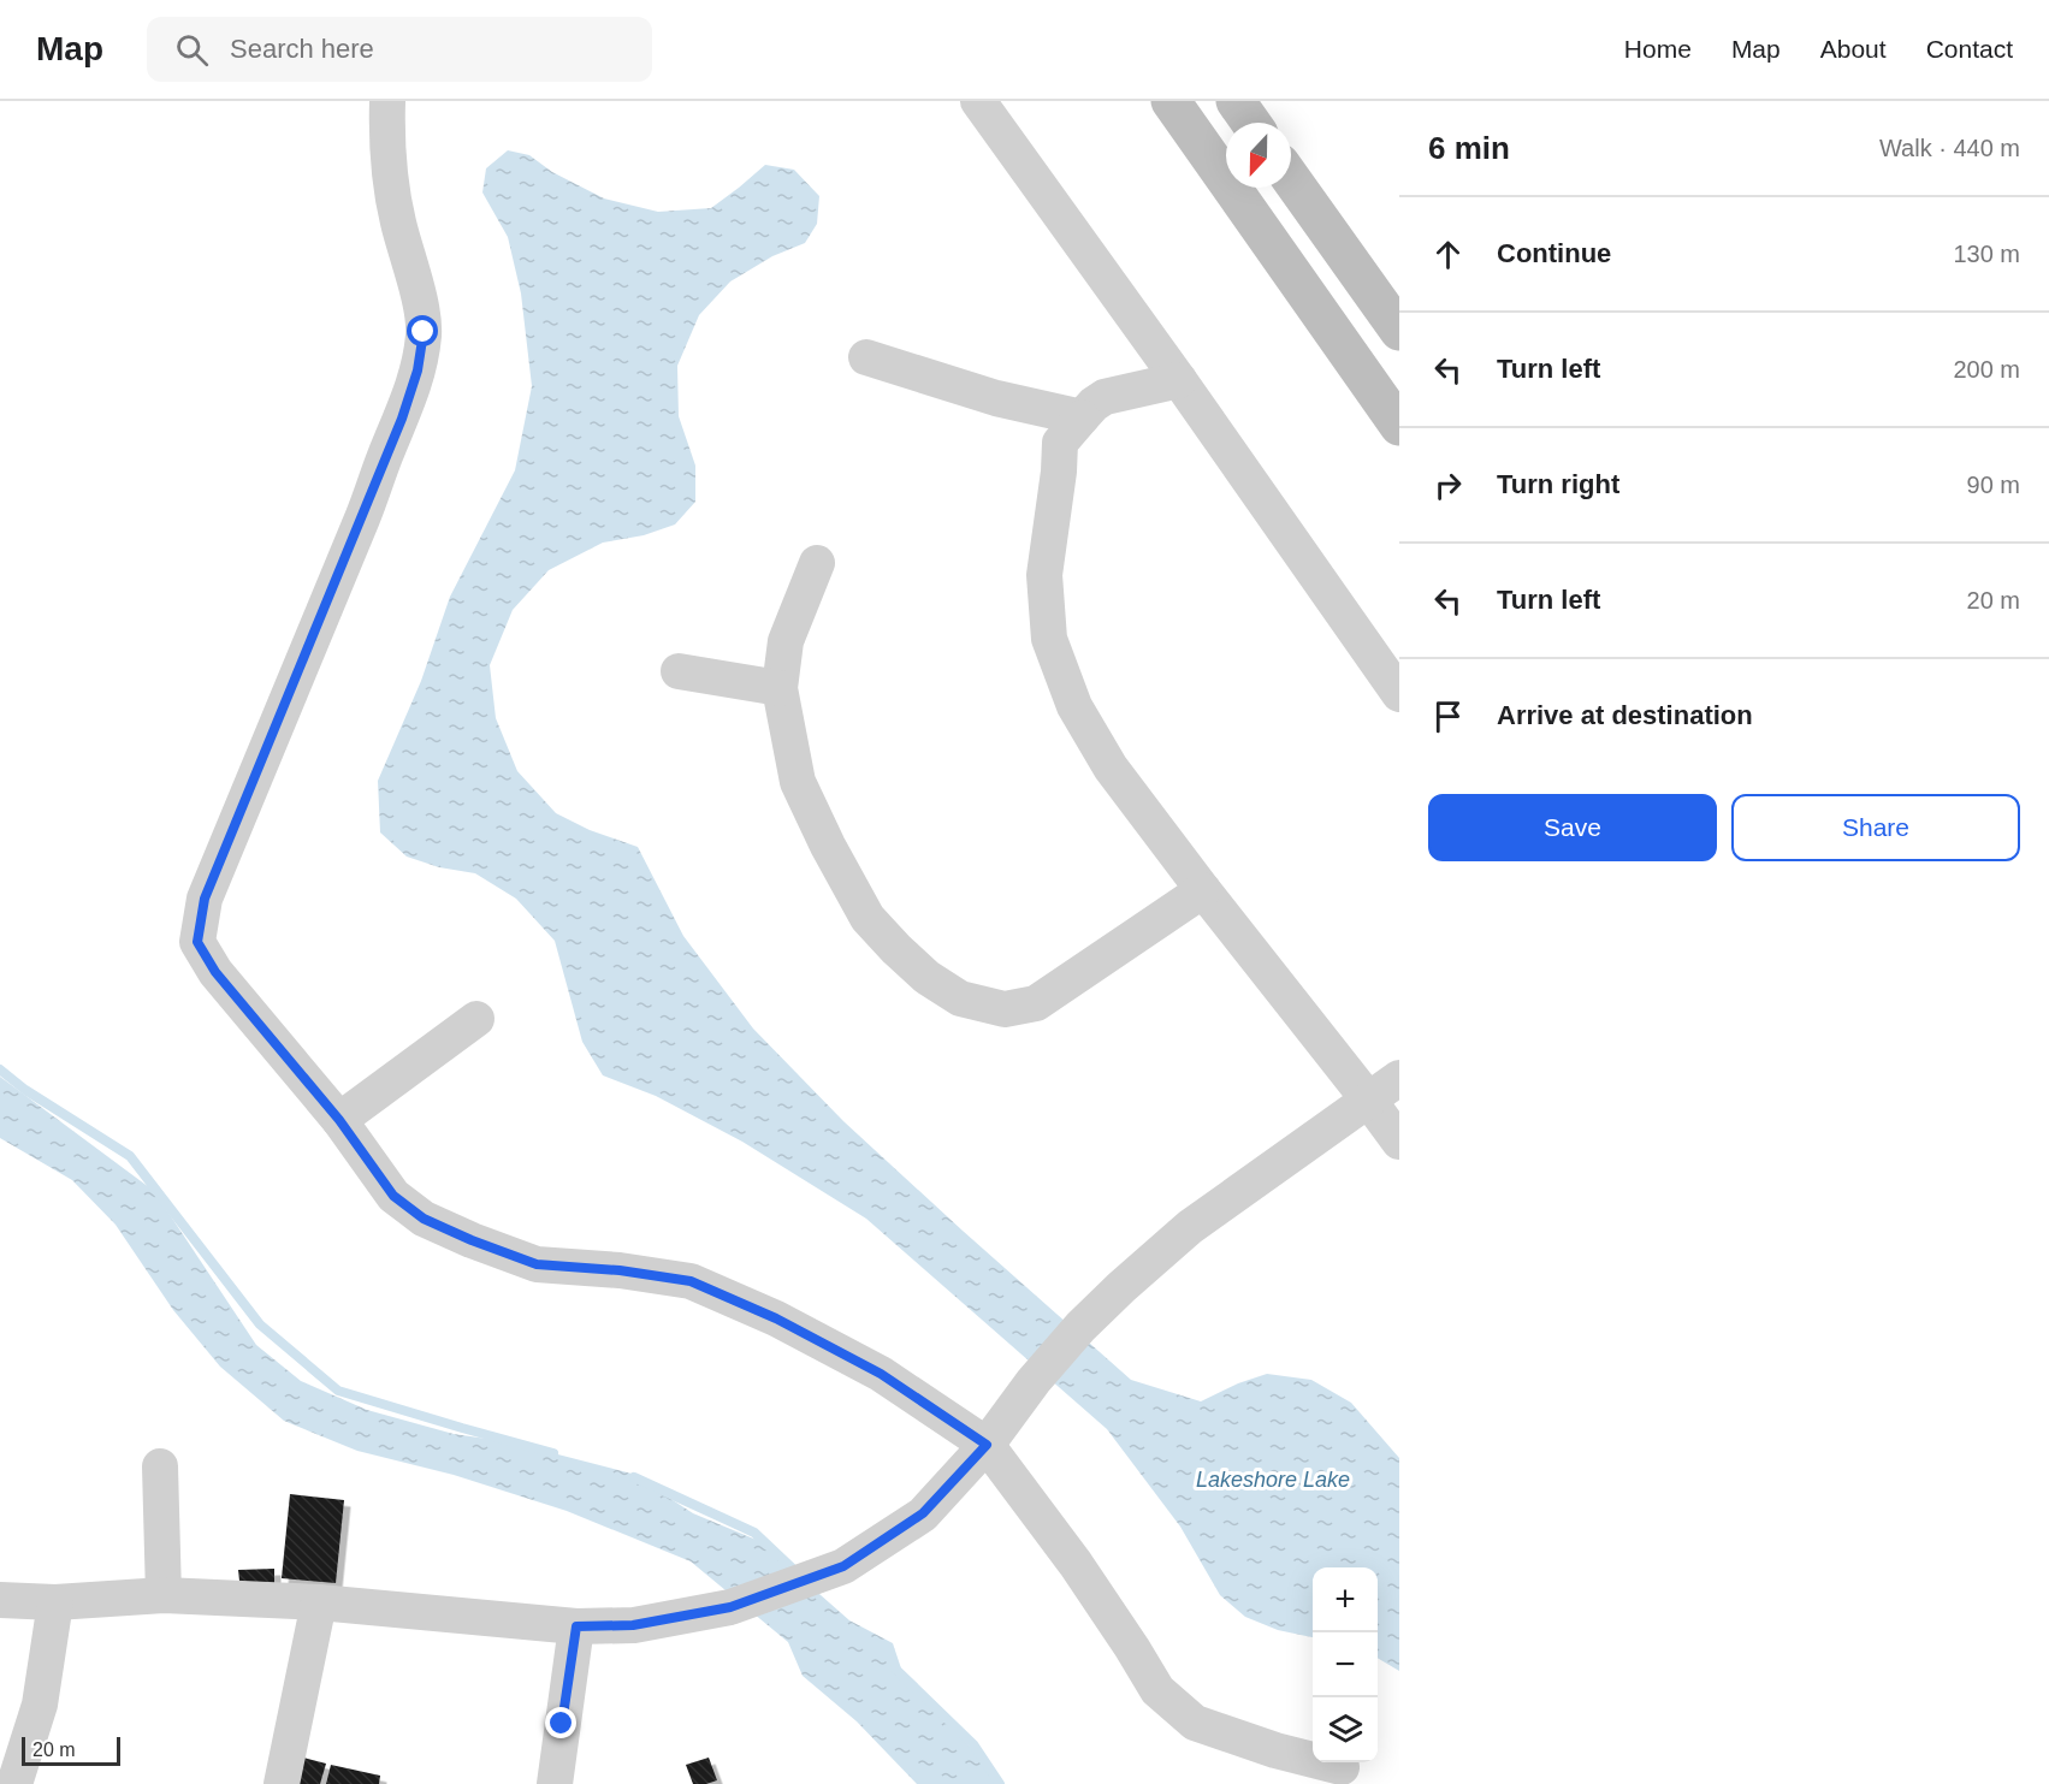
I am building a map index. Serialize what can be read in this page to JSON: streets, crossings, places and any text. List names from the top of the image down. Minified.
{"water":["Lakeshore Lake"],"scale_bar":"20 m","north":"bottom","page":{"header":"Map","search":"Search here","nav":["Home","Map","About","Contact"],"heading":["6 min","Walk · 440 m"],"list":[["Continue","130 m"],["Turn left","200 m"],["Turn right","90 m"],["Turn left","20 m"],"Arrive at destination"],"buttons":["Save","Share"],"map_buttons":["+","−"],"scale":"20 m"}}
